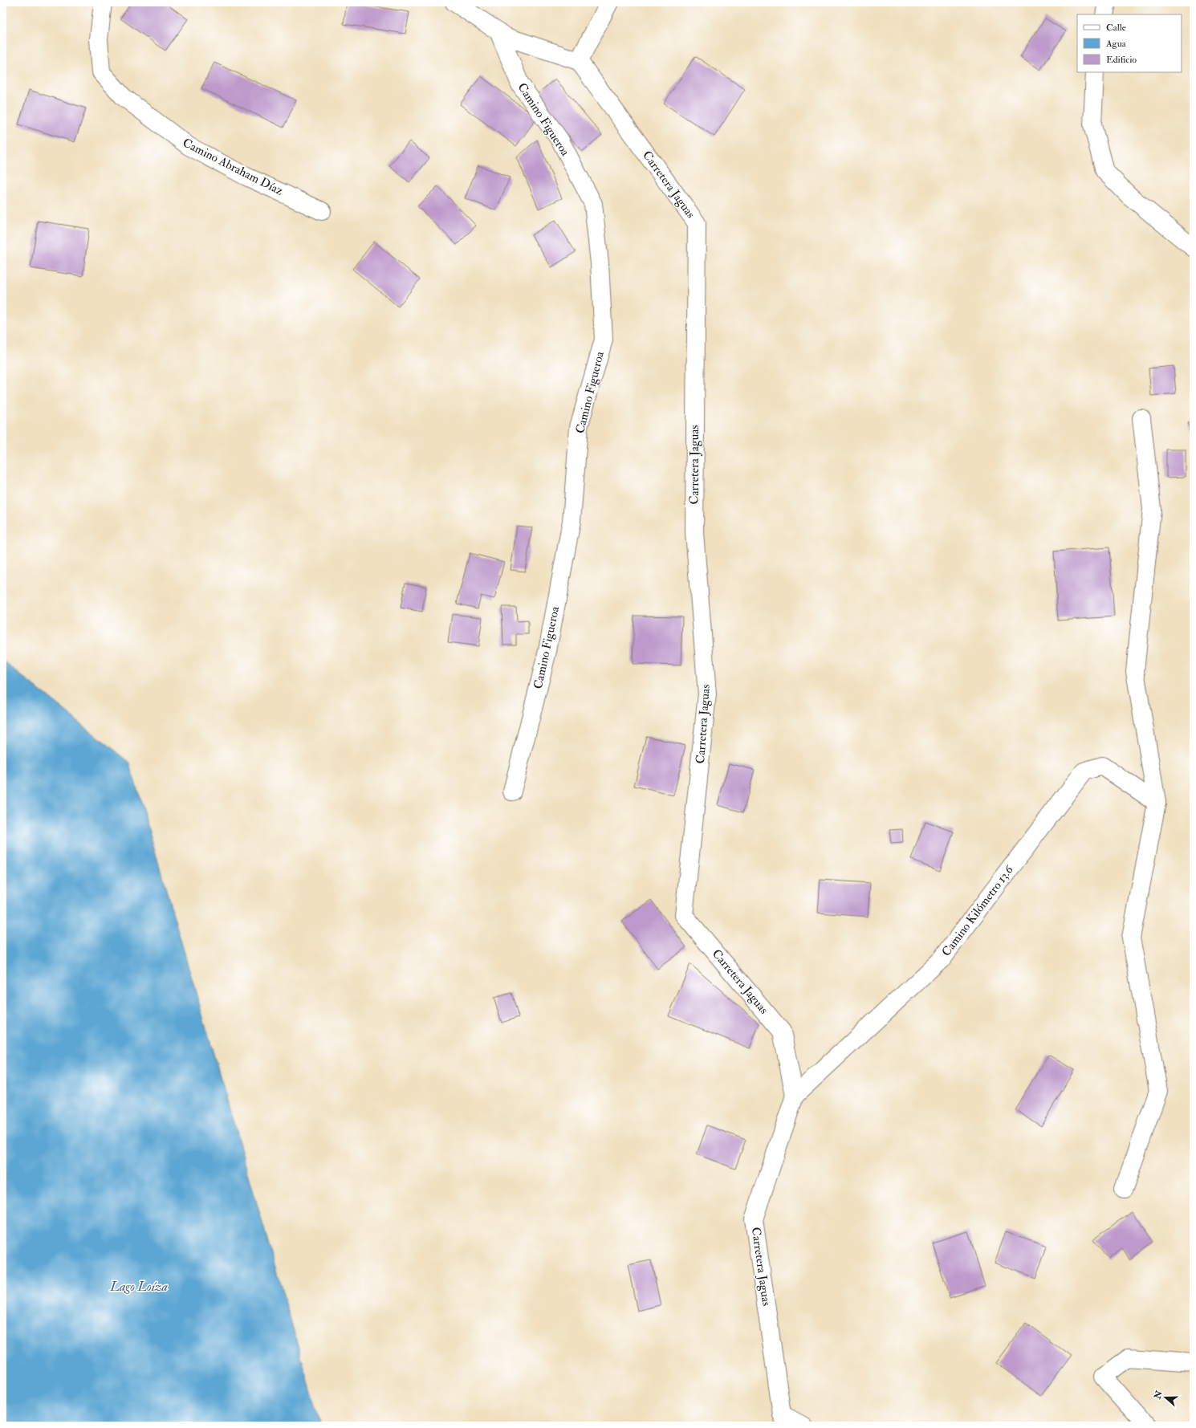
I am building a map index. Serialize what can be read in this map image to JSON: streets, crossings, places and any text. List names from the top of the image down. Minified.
{"streets":{"street":["Camino Figueroa","Camino Abraham Díaz","Carretera Jaguas","Camino Kilómetro 13.6"]},"crossings":[["Carretera Jaguas","Camino Kilómetro 13.6"]],"water":["Lago Loíza"],"legend":["Calle","Agua","Edificio"],"north":"left"}
